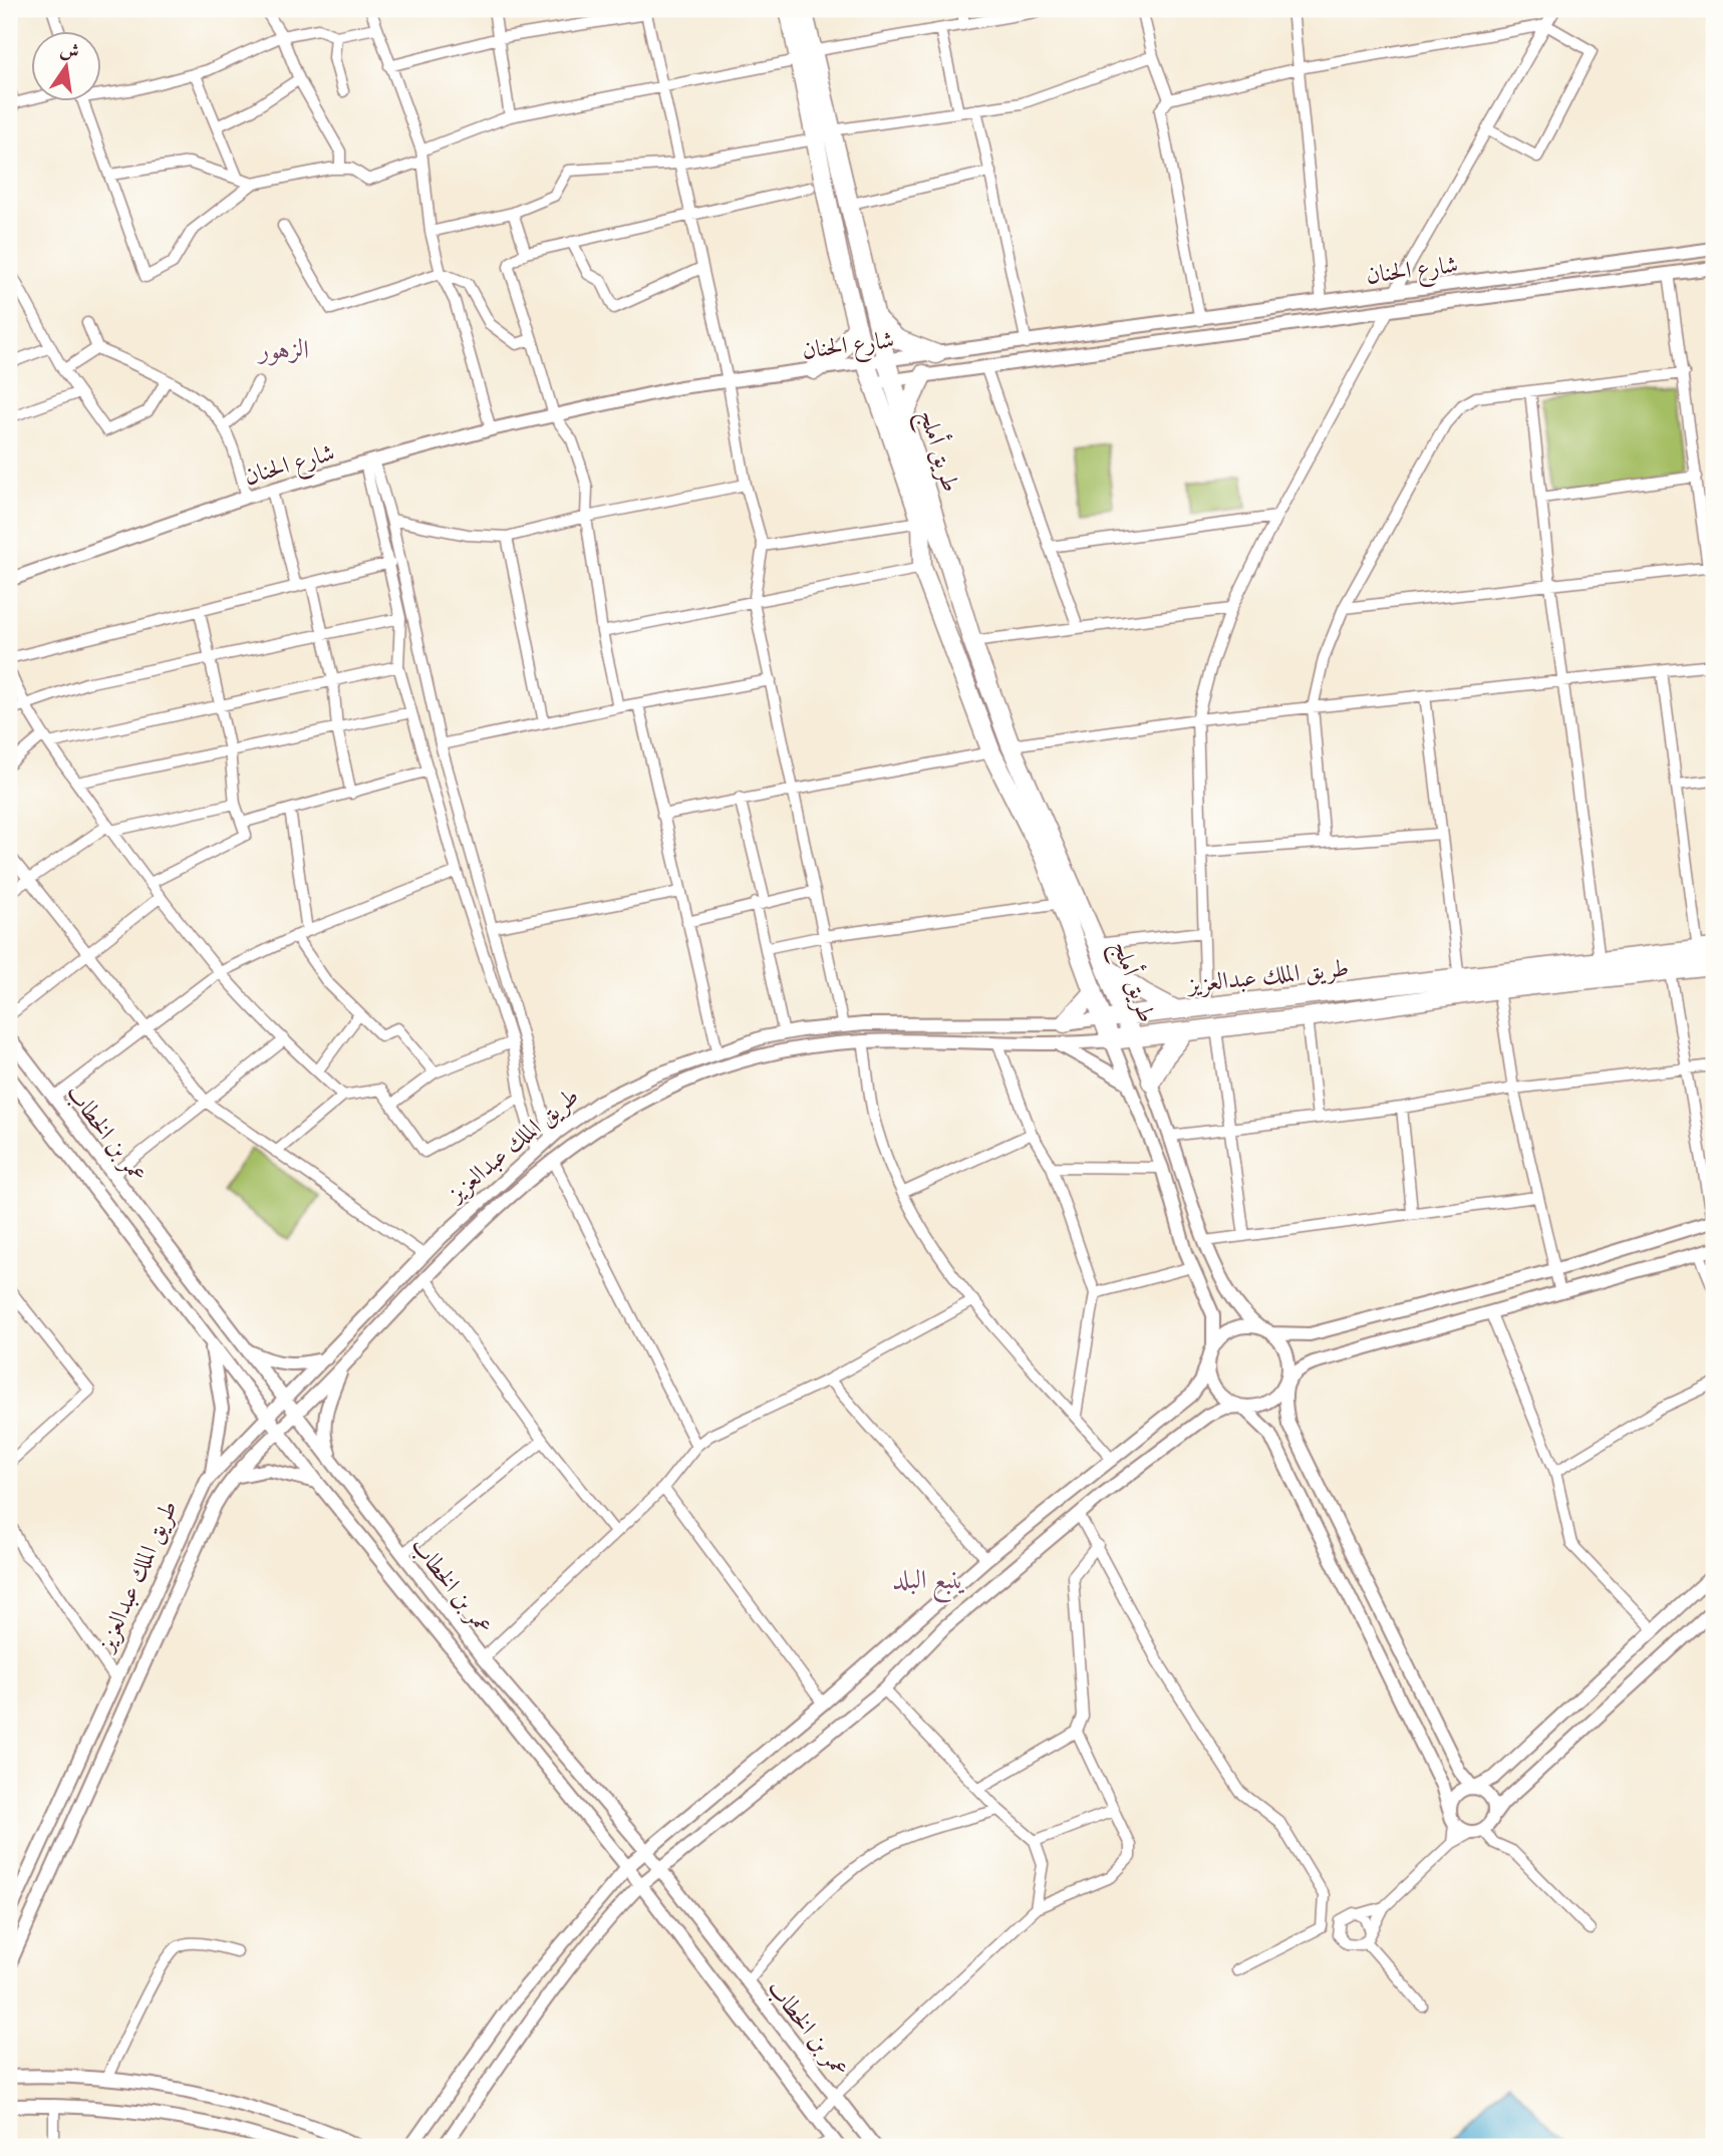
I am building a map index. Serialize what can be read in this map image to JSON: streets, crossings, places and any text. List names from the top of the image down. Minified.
{"streets":{"highway":["طريق أملج","طريق الملك عبدالعزيز"],"street":["شارع الحنان","عمر بن الخطاب"]},"crossings":[["شارع الحنان","طريق أملج"],["طريق أملج","طريق الملك عبدالعزيز"],["طريق الملك عبدالعزيز","عمر بن الخطاب"]],"districts":["الزهور","ينبع البلد"],"north":"top"}
